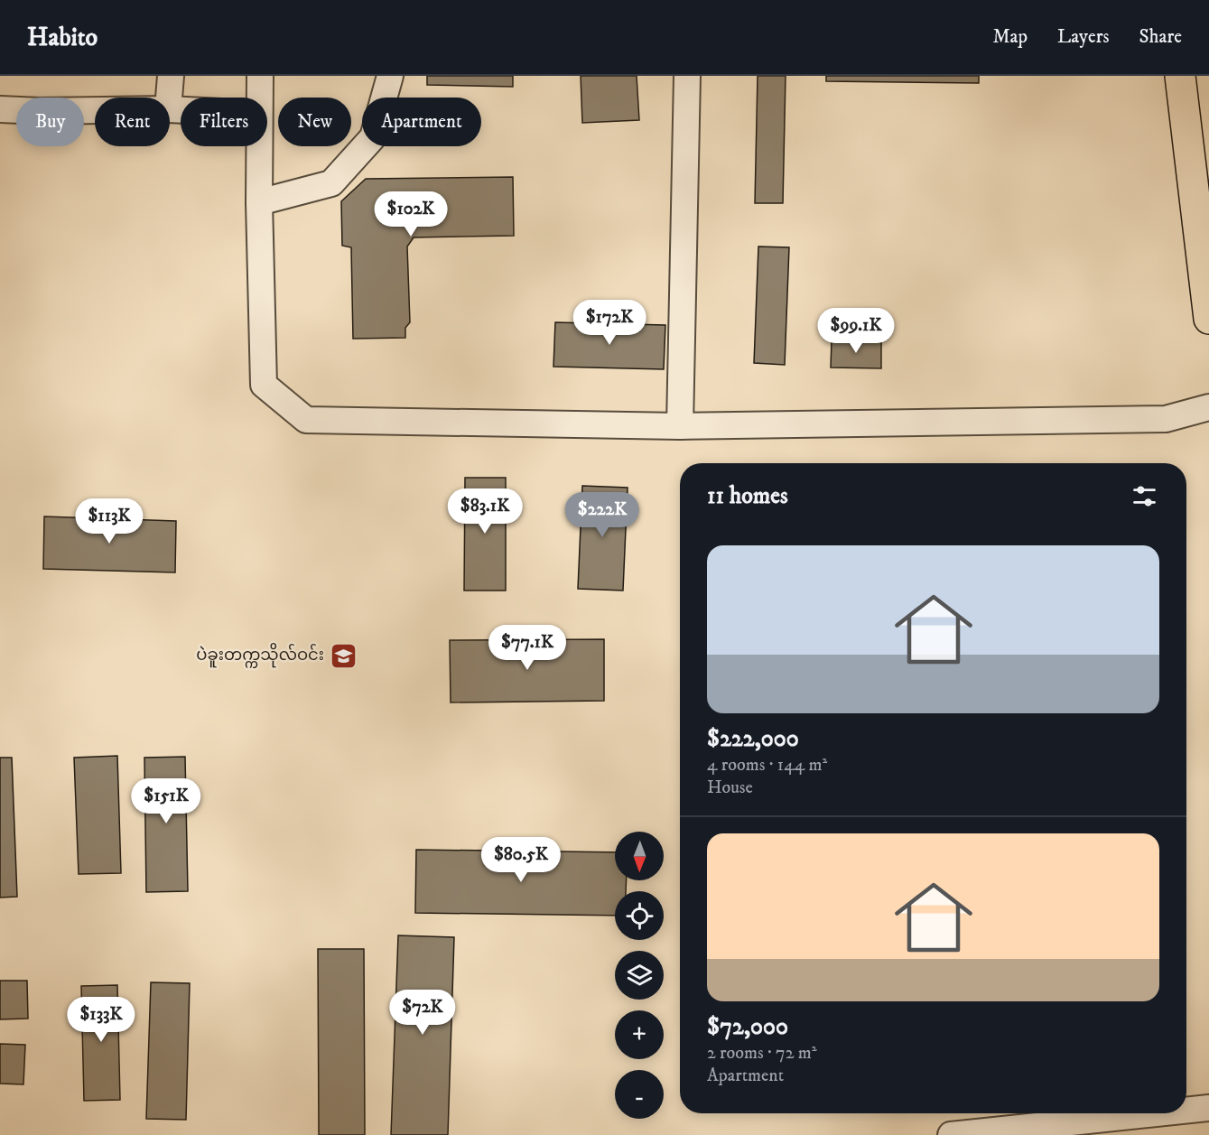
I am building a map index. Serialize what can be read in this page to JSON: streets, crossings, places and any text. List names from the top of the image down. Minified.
{"places":{"school or university":["ပဲခူးတက္ကသိုလ်ဝင်း"]},"north":"bottom","page":{"header":"Habito","nav":["Map","Layers","Share"],"chip":["Buy","Rent","Filters","New","Apartment"],"price":["$102K","$172K","$99.1K","$83.1K","$222K","$113K","$77.1K","$151K","$80.5K","$72K","$133K"],"heading":"11 homes","list":[{"name":"$222,000","note":"4 rooms · 144 m² · House"},{"name":"$72,000","note":"2 rooms · 72 m² · Apartment"}],"map_buttons":["+","−"]}}
